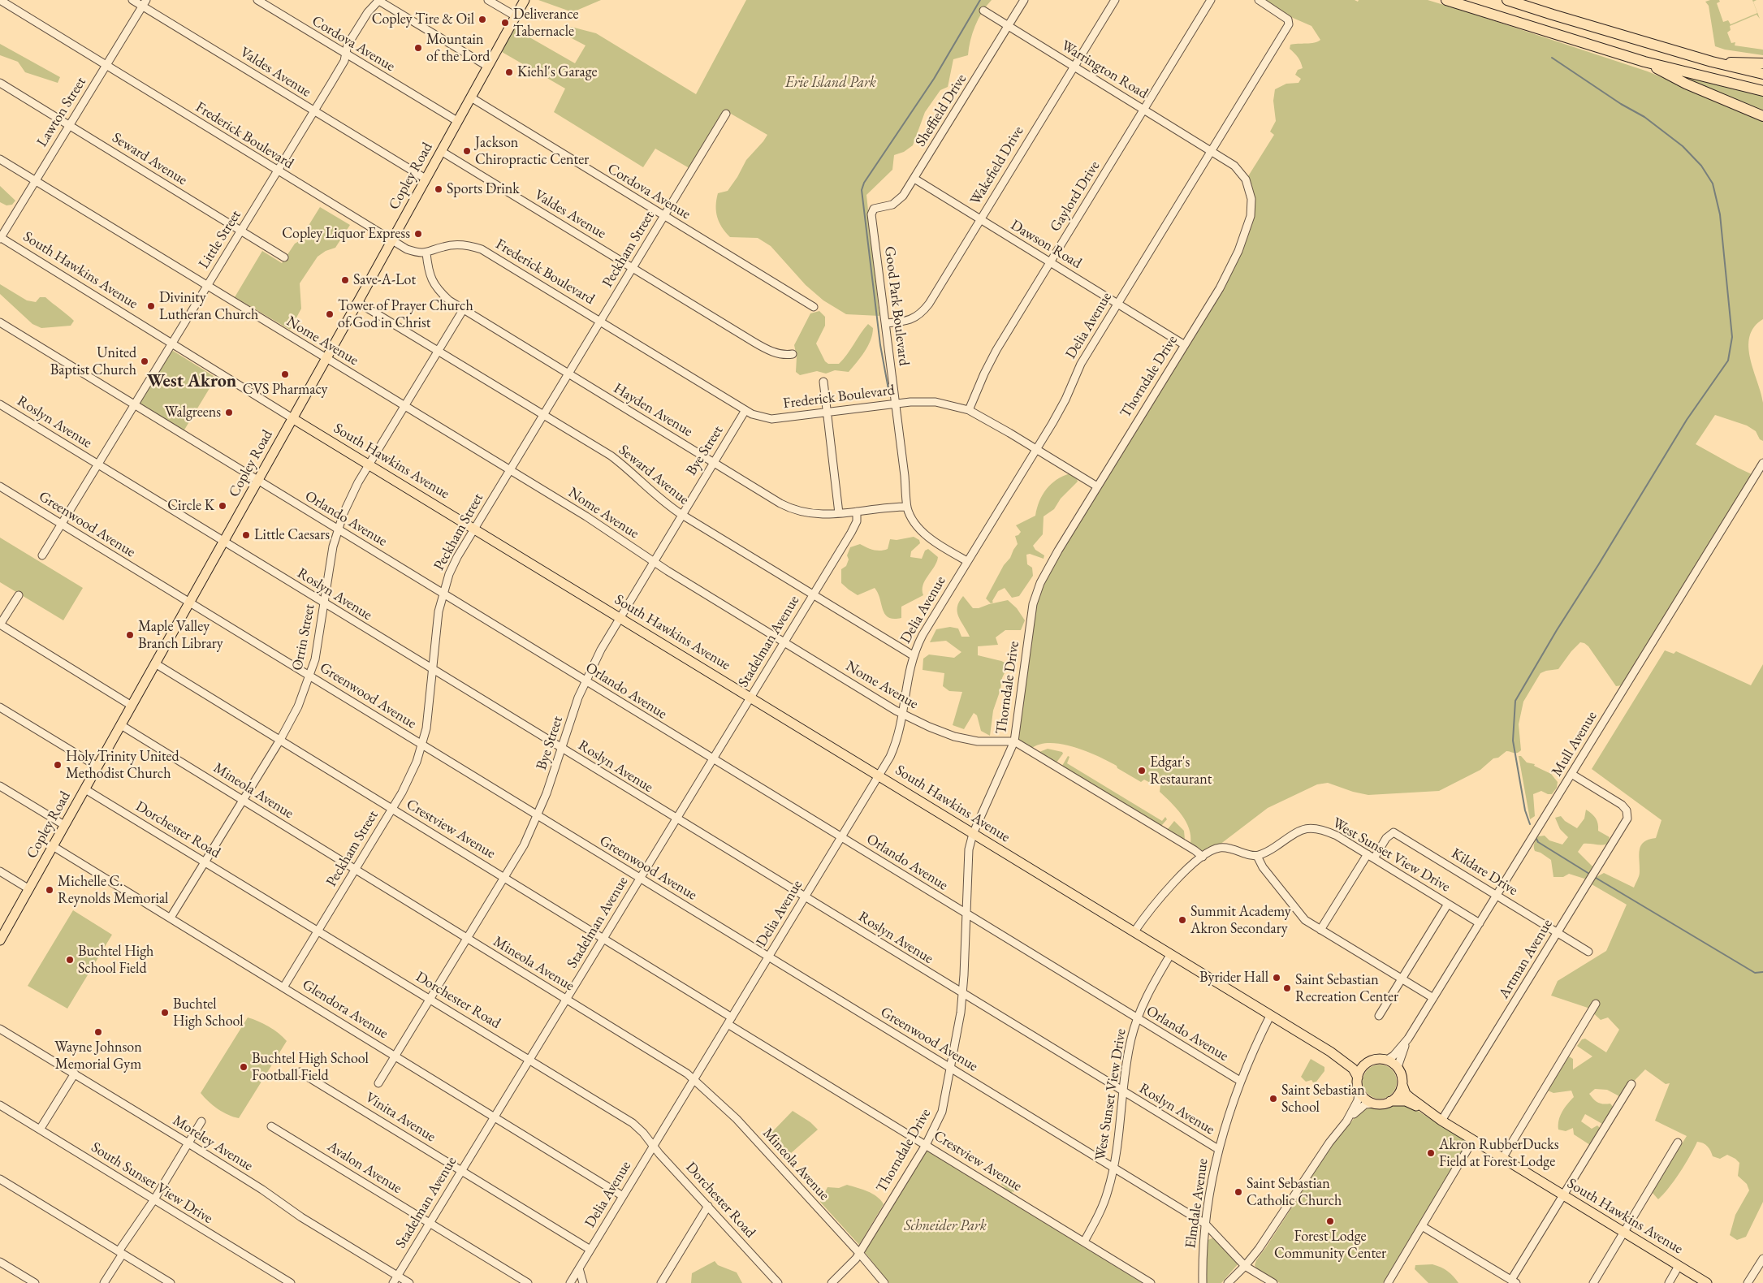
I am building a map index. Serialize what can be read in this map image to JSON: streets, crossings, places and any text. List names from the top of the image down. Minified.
{"streets":{"main road":["Copley Road","South Hawkins Avenue"],"street":["Cordova Avenue","Warrington Road","Valdes Avenue","Sheffield Drive","Lawton Street","Frederick Boulevard","Seward Avenue","Wakefield Drive","Gaylord Drive","Little Street","Dawson Road","Peckham Street","Good Park Boulevard","Delia Avenue","Nome Avenue","Thorndale Drive","Hayden Avenue","Roslyn Avenue","Bye Street","Orlando Avenue","Greenwood Avenue","Orrin Street","Stadelman Avenue","Mull Avenue","Mineola Avenue","Crestview Avenue","Dorchester Road","West Sunset View Drive","Kildare Drive","Artman Avenue","Glendora Avenue","Vinita Avenue","Moreley Avenue","Avalon Avenue","South Sunset View Drive","Elmdale Avenue"]},"crossings":[["Cordova Avenue","Copley Road"],["Cordova Avenue","Little Street"],["Cordova Avenue","Peckham Street"],["Warrington Road","Sheffield Drive"],["Warrington Road","Wakefield Drive"],["Warrington Road","Gaylord Drive"],["Warrington Road","Delia Avenue"],["Warrington Road","Thorndale Drive"],["Valdes Avenue","Lawton Street"],["Valdes Avenue","Copley Road"],["Valdes Avenue","Little Street"],["Valdes Avenue","Peckham Street"],["Sheffield Drive","Dawson Road"],["Sheffield Drive","Good Park Boulevard"],["Lawton Street","Frederick Boulevard"],["Lawton Street","Seward Avenue"],["Lawton Street","South Hawkins Avenue"],["Lawton Street","Nome Avenue"],["Frederick Boulevard","Copley Road"],["Frederick Boulevard","Gaylord Drive"],["Frederick Boulevard","Little Street"],["Frederick Boulevard","Peckham Street"],["Frederick Boulevard","Good Park Boulevard"],["Frederick Boulevard","Delia Avenue"],["Frederick Boulevard","Thorndale Drive"],["Frederick Boulevard","Hayden Avenue"],["Frederick Boulevard","Bye Street"],["Seward Avenue","Copley Road"],["Seward Avenue","Little Street"],["Seward Avenue","Peckham Street"],["Seward Avenue","Delia Avenue"],["Seward Avenue","Bye Street"],["Seward Avenue","Orrin Street"],["Seward Avenue","Stadelman Avenue"],["Wakefield Drive","Dawson Road"],["Wakefield Drive","Good Park Boulevard"],["Copley Road","South Hawkins Avenue"],["Copley Road","Nome Avenue"],["Copley Road","Roslyn Avenue"],["Copley Road","Orlando Avenue"],["Copley Road","Greenwood Avenue"],["Copley Road","Mineola Avenue"],["Copley Road","Crestview Avenue"],["Copley Road","Dorchester Road"],["Copley Road","Glendora Avenue"],["Gaylord Drive","Dawson Road"],["Little Street","South Hawkins Avenue"],["Little Street","Nome Avenue"],["Little Street","Roslyn Avenue"],["Little Street","Orlando Avenue"],["Little Street","Greenwood Avenue"],["Dawson Road","Delia Avenue"],["Dawson Road","Thorndale Drive"],["Peckham Street","South Hawkins Avenue"],["Peckham Street","Nome Avenue"],["Peckham Street","Hayden Avenue"],["Peckham Street","Roslyn Avenue"],["Peckham Street","Orlando Avenue"],["Peckham Street","Greenwood Avenue"],["Peckham Street","Mineola Avenue"],["Peckham Street","Crestview Avenue"],["Peckham Street","Dorchester Road"],["Peckham Street","Glendora Avenue"],["South Hawkins Avenue","Delia Avenue"],["South Hawkins Avenue","Thorndale Drive"],["South Hawkins Avenue","Bye Street"],["South Hawkins Avenue","Orrin Street"],["South Hawkins Avenue","Stadelman Avenue"],["South Hawkins Avenue","Mull Avenue"],["South Hawkins Avenue","West Sunset View Drive"],["South Hawkins Avenue","Artman Avenue"],["South Hawkins Avenue","Elmdale Avenue"],["Good Park Boulevard","Delia Avenue"],["Good Park Boulevard","Hayden Avenue"],["Delia Avenue","Nome Avenue"],["Delia Avenue","Thorndale Drive"],["Delia Avenue","Roslyn Avenue"],["Delia Avenue","Orlando Avenue"],["Delia Avenue","Greenwood Avenue"],["Delia Avenue","Mineola Avenue"],["Delia Avenue","Crestview Avenue"],["Delia Avenue","Dorchester Road"],["Delia Avenue","Glendora Avenue"],["Delia Avenue","Vinita Avenue"],["Nome Avenue","Thorndale Drive"],["Nome Avenue","Bye Street"],["Nome Avenue","Orrin Street"],["Nome Avenue","Stadelman Avenue"],["Thorndale Drive","Roslyn Avenue"],["Thorndale Drive","Orlando Avenue"],["Thorndale Drive","Greenwood Avenue"],["Thorndale Drive","Mineola Avenue"],["Thorndale Drive","Crestview Avenue"],["Hayden Avenue","Bye Street"],["Hayden Avenue","Orrin Street"],["Hayden Avenue","Stadelman Avenue"],["Roslyn Avenue","Bye Street"],["Roslyn Avenue","Orrin Street"],["Roslyn Avenue","Stadelman Avenue"],["Roslyn Avenue","West Sunset View Drive"],["Roslyn Avenue","Elmdale Avenue"],["Bye Street","Orlando Avenue"],["Bye Street","Greenwood Avenue"],["Bye Street","Mineola Avenue"],["Bye Street","Crestview Avenue"],["Bye Street","Dorchester Road"],["Bye Street","Glendora Avenue"],["Orlando Avenue","Orrin Street"],["Orlando Avenue","Stadelman Avenue"],["Orlando Avenue","West Sunset View Drive"],["Orlando Avenue","Elmdale Avenue"],["Greenwood Avenue","Orrin Street"],["Greenwood Avenue","Stadelman Avenue"],["Greenwood Avenue","West Sunset View Drive"],["Greenwood Avenue","Elmdale Avenue"],["Orrin Street","Mineola Avenue"],["Orrin Street","Crestview Avenue"],["Orrin Street","Dorchester Road"],["Orrin Street","Glendora Avenue"],["Stadelman Avenue","Mineola Avenue"],["Stadelman Avenue","Crestview Avenue"],["Stadelman Avenue","Dorchester Road"],["Stadelman Avenue","Glendora Avenue"],["Stadelman Avenue","Vinita Avenue"],["Stadelman Avenue","Moreley Avenue"],["Stadelman Avenue","Avalon Avenue"],["Mull Avenue","West Sunset View Drive"],["Mull Avenue","Kildare Drive"],["Mull Avenue","Artman Avenue"],["Crestview Avenue","West Sunset View Drive"],["West Sunset View Drive","Kildare Drive"],["Kildare Drive","Artman Avenue"]],"districts":["West Akron"],"parks":["Erie Island Park","Schneider Park"],"places":["Copley Tire & Oil","Deliverance Tabernacle","Mountain of the Lord","Kiehl's Garage","Jackson Chiropractic Center","Sports Drink","Copley Liquor Express","Save-A-Lot","Divinity Lutheran Church","Tower of Prayer Church of God in Christ","United Baptist Church","CVS Pharmacy","Walgreens","Circle K","Little Caesars","Maple Valley Branch Library","Holy Trinity United Methodist Church","Edgar's Restaurant","Michelle C. Reynolds Memorial","Summit Academy Akron Secondary","Buchtel High School Field","Byrider Hall","Saint Sebastian Recreation Center","Buchtel High School","Wayne Johnson Memorial Gym","Buchtel High School Football Field","Saint Sebastian School","Akron RubberDucks Field at Forest Lodge","Saint Sebastian Catholic Church","Forest Lodge Community Center"]}
